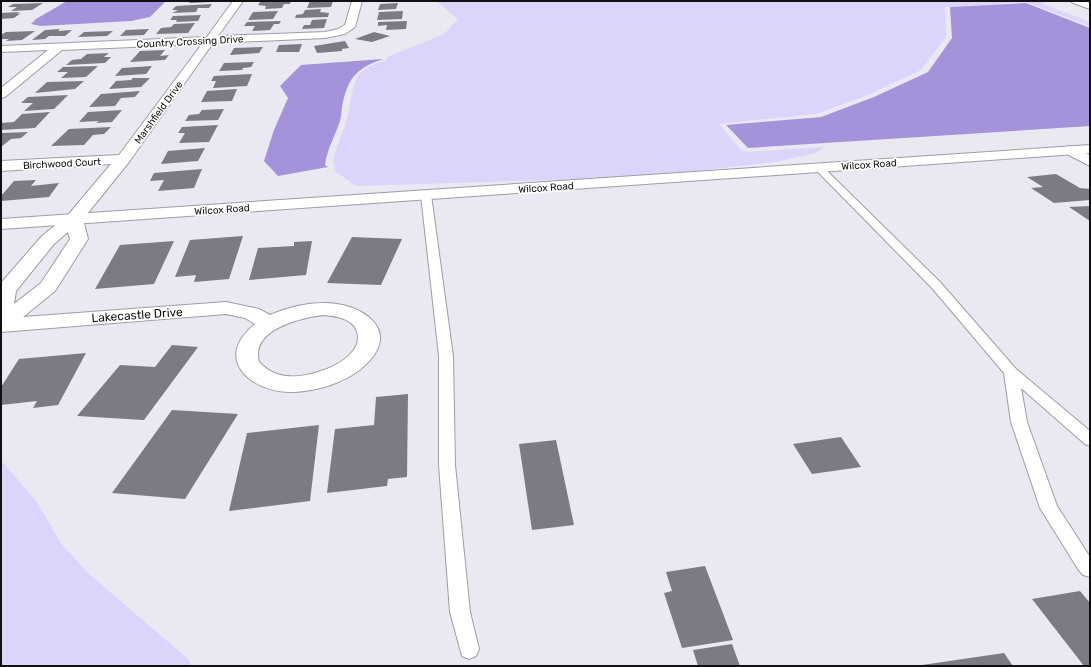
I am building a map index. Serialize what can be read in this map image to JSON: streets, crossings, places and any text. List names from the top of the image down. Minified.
{"streets":{"main road":["Country Crossing Drive","Marshfield Drive","Birchwood Court","Wilcox Road","Lakecastle Drive"]},"crossings":[["Country Crossing Drive","Marshfield Drive"],["Marshfield Drive","Birchwood Court"],["Marshfield Drive","Wilcox Road"]]}
